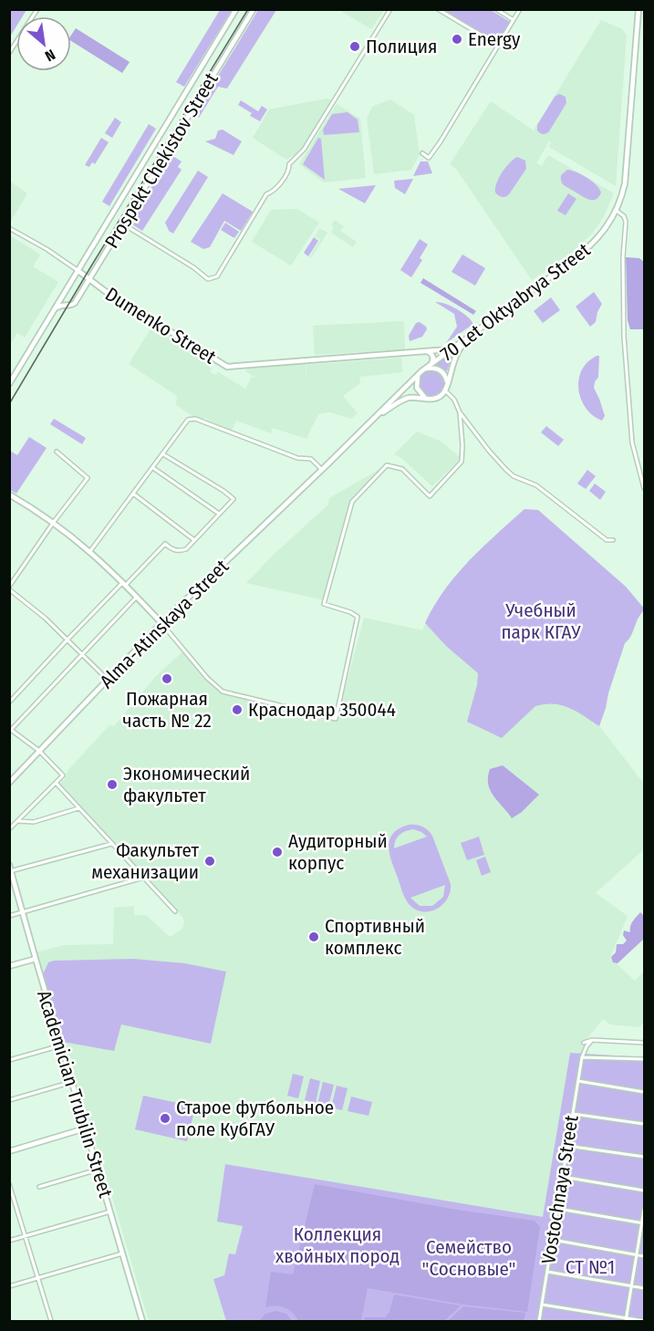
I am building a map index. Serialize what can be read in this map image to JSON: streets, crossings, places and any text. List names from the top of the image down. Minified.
{"streets":{"main road":["Prospekt Chekistov Street","70 Let Oktyabrya Street","Dumenko Street","Alma-Atinskaya Street","Academician Trubilin Street"],"street":["Vostochnaya Street"]},"crossings":[["Prospekt Chekistov Street","Dumenko Street"],["70 Let Oktyabrya Street","Dumenko Street"],["70 Let Oktyabrya Street","Alma-Atinskaya Street"]],"parks":["Учебный парк КГАУ","Коллекция хвойных пород","Семейство \"Сосновые\"","СТ №1"],"places":["Energy","Полиция","Пожарная часть № 22","Краснодар 350044","Экономический факультет","Аудиторный корпус","Факультет механизации","Спортивный комплекс","Старое футбольное поле КубГАУ"],"north":"bottom right"}
